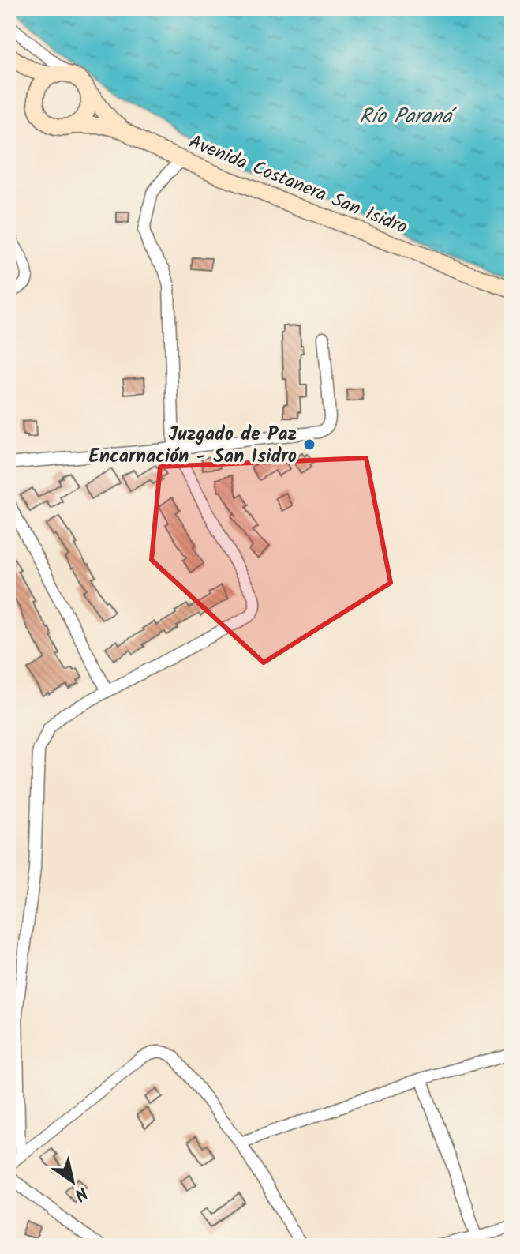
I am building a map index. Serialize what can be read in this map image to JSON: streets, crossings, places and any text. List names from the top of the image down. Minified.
{"streets":{"main road":["Avenida Costanera San Isidro"]},"water":["Río Paraná"],"places":["Juzgado de Paz Encarnación - San Isidro"],"north":"bottom right"}
